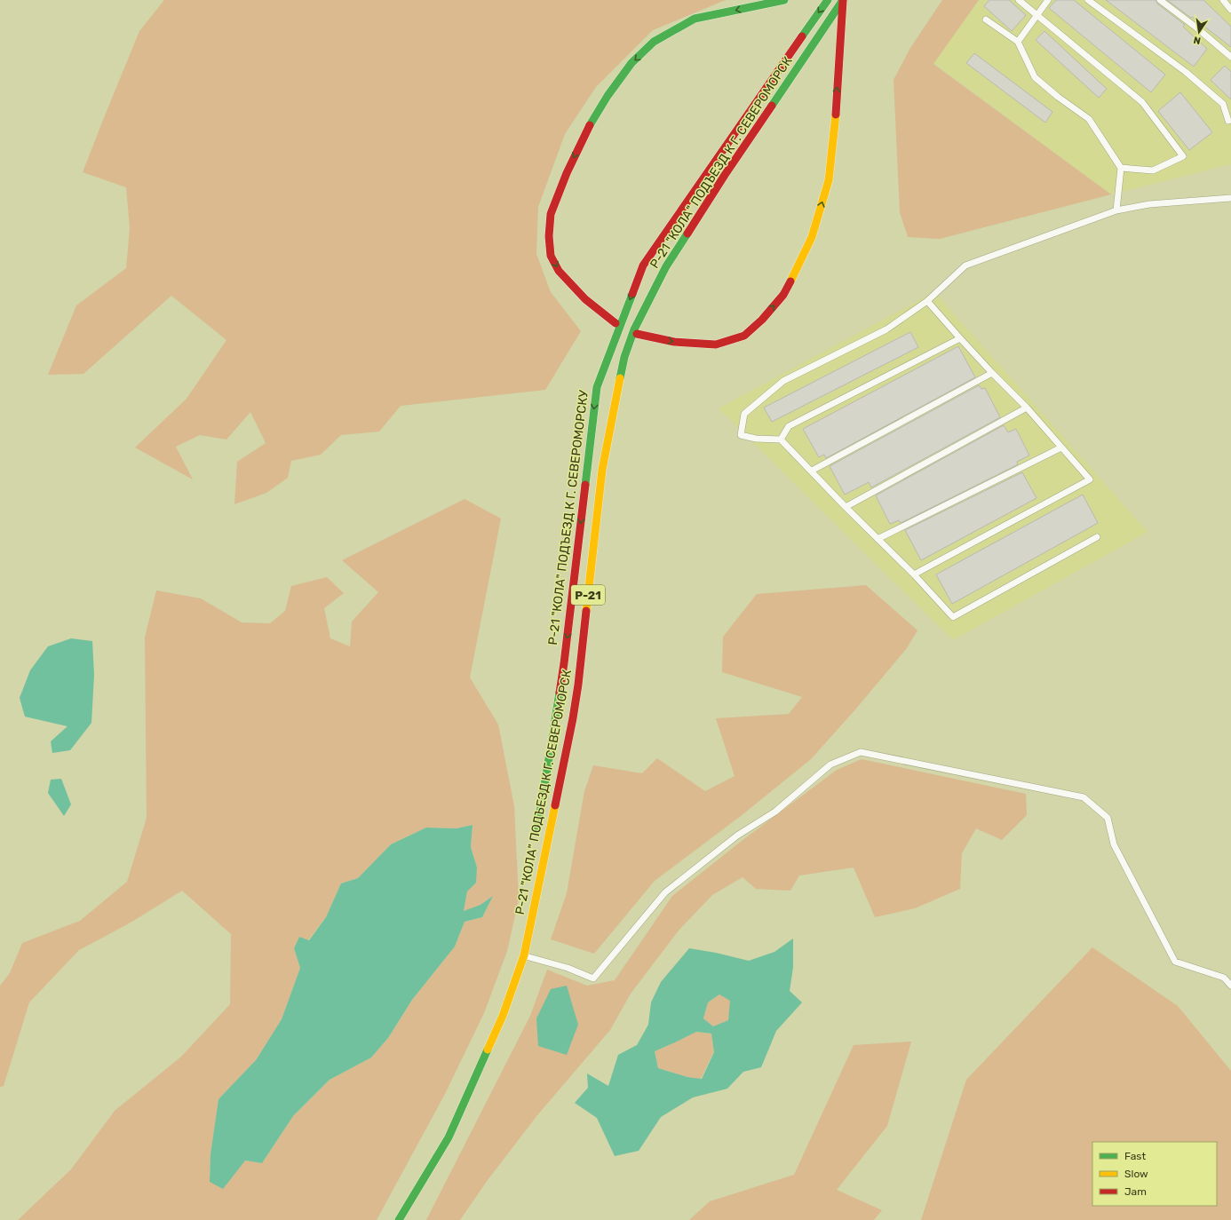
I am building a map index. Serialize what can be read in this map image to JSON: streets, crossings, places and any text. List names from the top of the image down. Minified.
{"streets":{"main road":["Р-21 \"КОЛА\" ПОДЪЕЗД К Г. СЕВЕРОМОРСК","Р-21 \"КОЛА\" ПОДЪЕЗД К Г. СЕВЕРОМОРСКУ","Р-21"]},"one_way":["Р-21 \"КОЛА\" ПОДЪЕЗД К Г. СЕВЕРОМОРСКУ"],"legend":["Fast","Slow","Jam"],"north":"bottom"}
